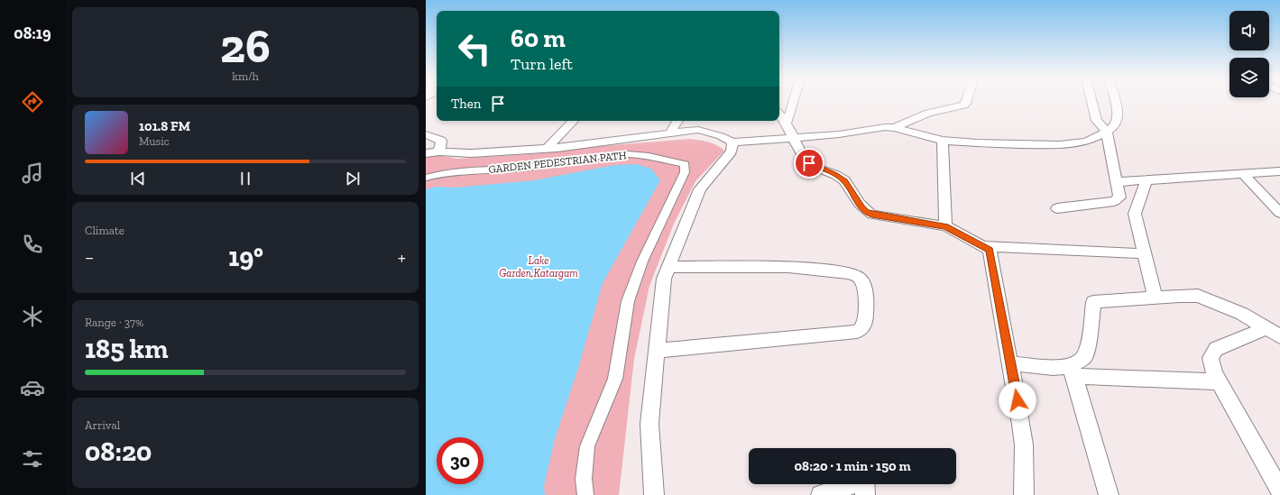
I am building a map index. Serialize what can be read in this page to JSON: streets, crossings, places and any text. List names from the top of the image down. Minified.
{"streets":{"street":["GARDEN PEDESTRIAN PATH"]},"parks":["Lake Garden,Katargam"],"page":{"tabs":"08:19","tile":[["26","km/h"],"Climate",["Range · 37%","185 km"],["Arrival","08:20"]],"turn":["60 m","Turn left"],"then":"Then","song":["101.8 FM","Music"],"heat":["−","19°","+"],"limit":"30","trip":"08:20 · 1 min · 150 m"}}
